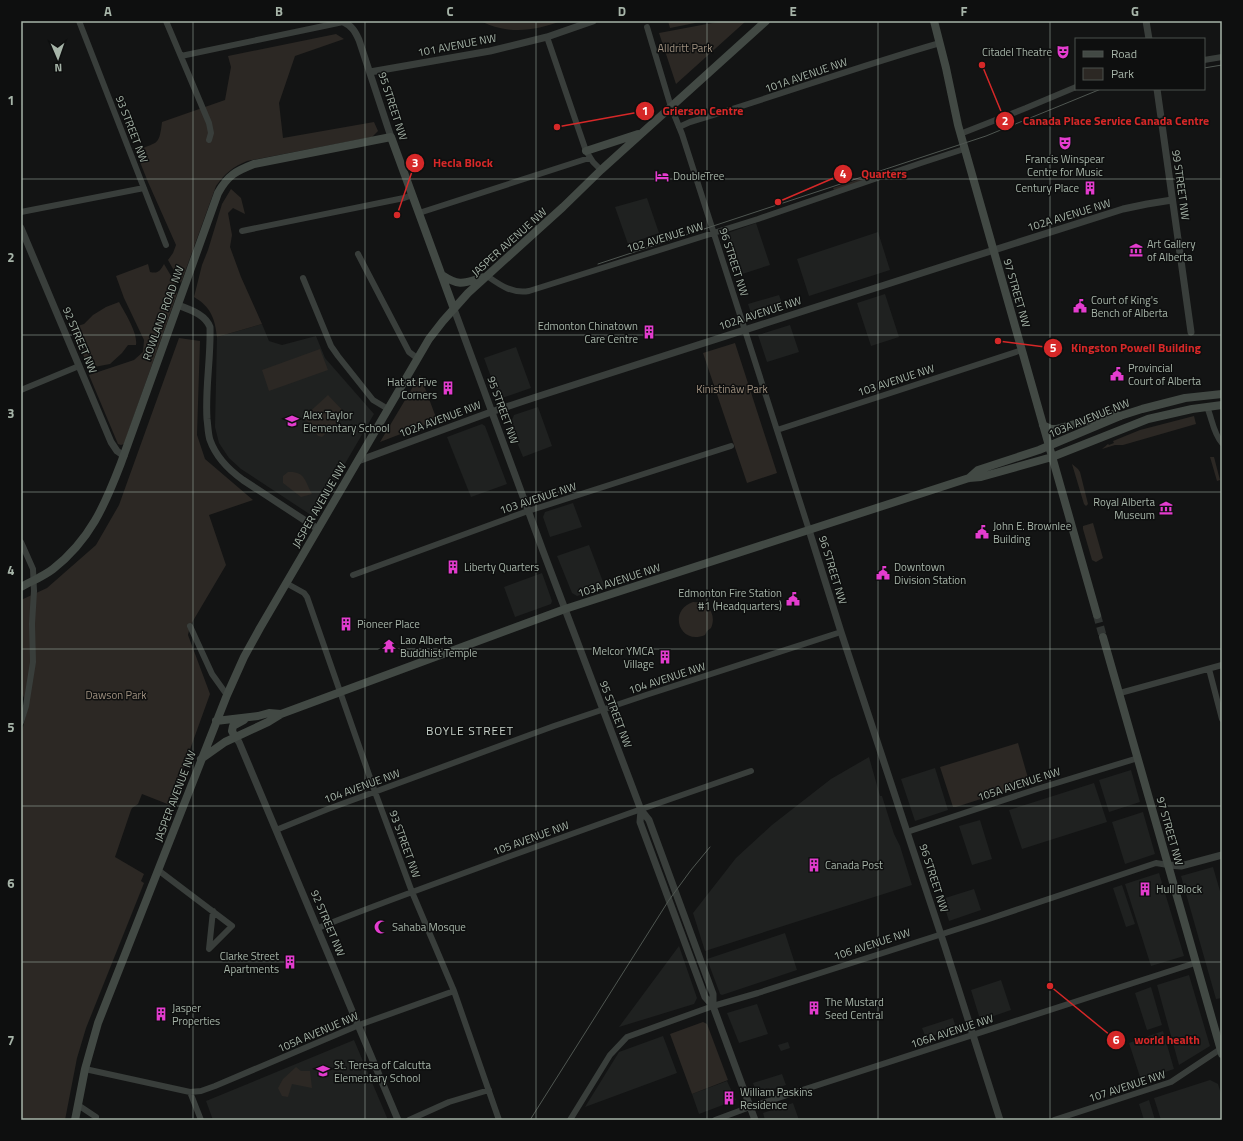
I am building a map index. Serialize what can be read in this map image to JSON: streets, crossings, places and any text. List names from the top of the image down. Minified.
{"streets":{"main road":["95 STREET NW","JASPER AVENUE NW","97 STREET NW","ROWLAND ROAD NW","103A AVENUE NW"],"street":["101 AVENUE NW","101A AVENUE NW","93 STREET NW","99 STREET NW","102A AVENUE NW","102 AVENUE NW","96 STREET NW","92 STREET NW","103 AVENUE NW","104 AVENUE NW","105A AVENUE NW","105 AVENUE NW","106 AVENUE NW","106A AVENUE NW","107 AVENUE NW"]},"crossings":[["101 AVENUE NW","95 STREET NW"],["101A AVENUE NW","96 STREET NW"],["101A AVENUE NW","97 STREET NW"],["95 STREET NW","102A AVENUE NW"],["95 STREET NW","JASPER AVENUE NW"],["95 STREET NW","ROWLAND ROAD NW"],["95 STREET NW","103 AVENUE NW"],["95 STREET NW","103A AVENUE NW"],["95 STREET NW","104 AVENUE NW"],["95 STREET NW","105 AVENUE NW"],["95 STREET NW","106 AVENUE NW"],["95 STREET NW","106A AVENUE NW"],["93 STREET NW","JASPER AVENUE NW"],["93 STREET NW","103A AVENUE NW"],["93 STREET NW","104 AVENUE NW"],["93 STREET NW","105A AVENUE NW"],["93 STREET NW","105 AVENUE NW"],["99 STREET NW","102A AVENUE NW"],["102A AVENUE NW","JASPER AVENUE NW"],["102A AVENUE NW","96 STREET NW"],["102A AVENUE NW","97 STREET NW"],["102 AVENUE NW","JASPER AVENUE NW"],["102 AVENUE NW","96 STREET NW"],["102 AVENUE NW","97 STREET NW"],["JASPER AVENUE NW","96 STREET NW"],["JASPER AVENUE NW","103A AVENUE NW"],["96 STREET NW","103 AVENUE NW"],["96 STREET NW","103A AVENUE NW"],["96 STREET NW","104 AVENUE NW"],["96 STREET NW","105A AVENUE NW"],["96 STREET NW","106 AVENUE NW"],["96 STREET NW","106A AVENUE NW"],["97 STREET NW","103 AVENUE NW"],["97 STREET NW","103A AVENUE NW"],["97 STREET NW","105A AVENUE NW"],["97 STREET NW","106 AVENUE NW"],["97 STREET NW","106A AVENUE NW"],["97 STREET NW","107 AVENUE NW"],["ROWLAND ROAD NW","92 STREET NW"],["92 STREET NW","103A AVENUE NW"],["92 STREET NW","104 AVENUE NW"],["92 STREET NW","105A AVENUE NW"],["92 STREET NW","105 AVENUE NW"]],"districts":["BOYLE STREET"],"parks":["Alldritt Park","Kinistinâw Park","Dawson Park"],"places":{"theatre":["Citadel Theatre","Francis Winspear Centre for Music"],"other":["Canada Place Service Canada Centre","Grierson Centre","Quarters","Hecla Block","Kingston Powell Building","world health"],"hotel":["DoubleTree"],"building":["Century Place","Edmonton Chinatown Care Centre","Hat at Five Corners","Liberty Quarters","Pioneer Place","Melcor YMCA Village","Canada Post","Hull Block","Clarke Street Apartments","The Mustard Seed Central","Jasper Properties","William Paskins Residence"],"museum":["Art Gallery of Alberta","Royal Alberta Museum"],"public building":["Court of King's Bench of Alberta","Provincial Court of Alberta","John E. Brownlee Building","Downtown Division Station","Edmonton Fire Station #1 (Headquarters)"],"school or university":["Alex Taylor Elementary School","St. Teresa of Calcutta Elementary School"],"temple":["Lao Alberta Buddhist Temple"],"mosque":["Sahaba Mosque"]},"legend":["Road","Park"],"north":"bottom","grid":{"columns":["A","B","C","D","E","F","G"],"rows":["1","2","3","4","5","6","7"]}}
